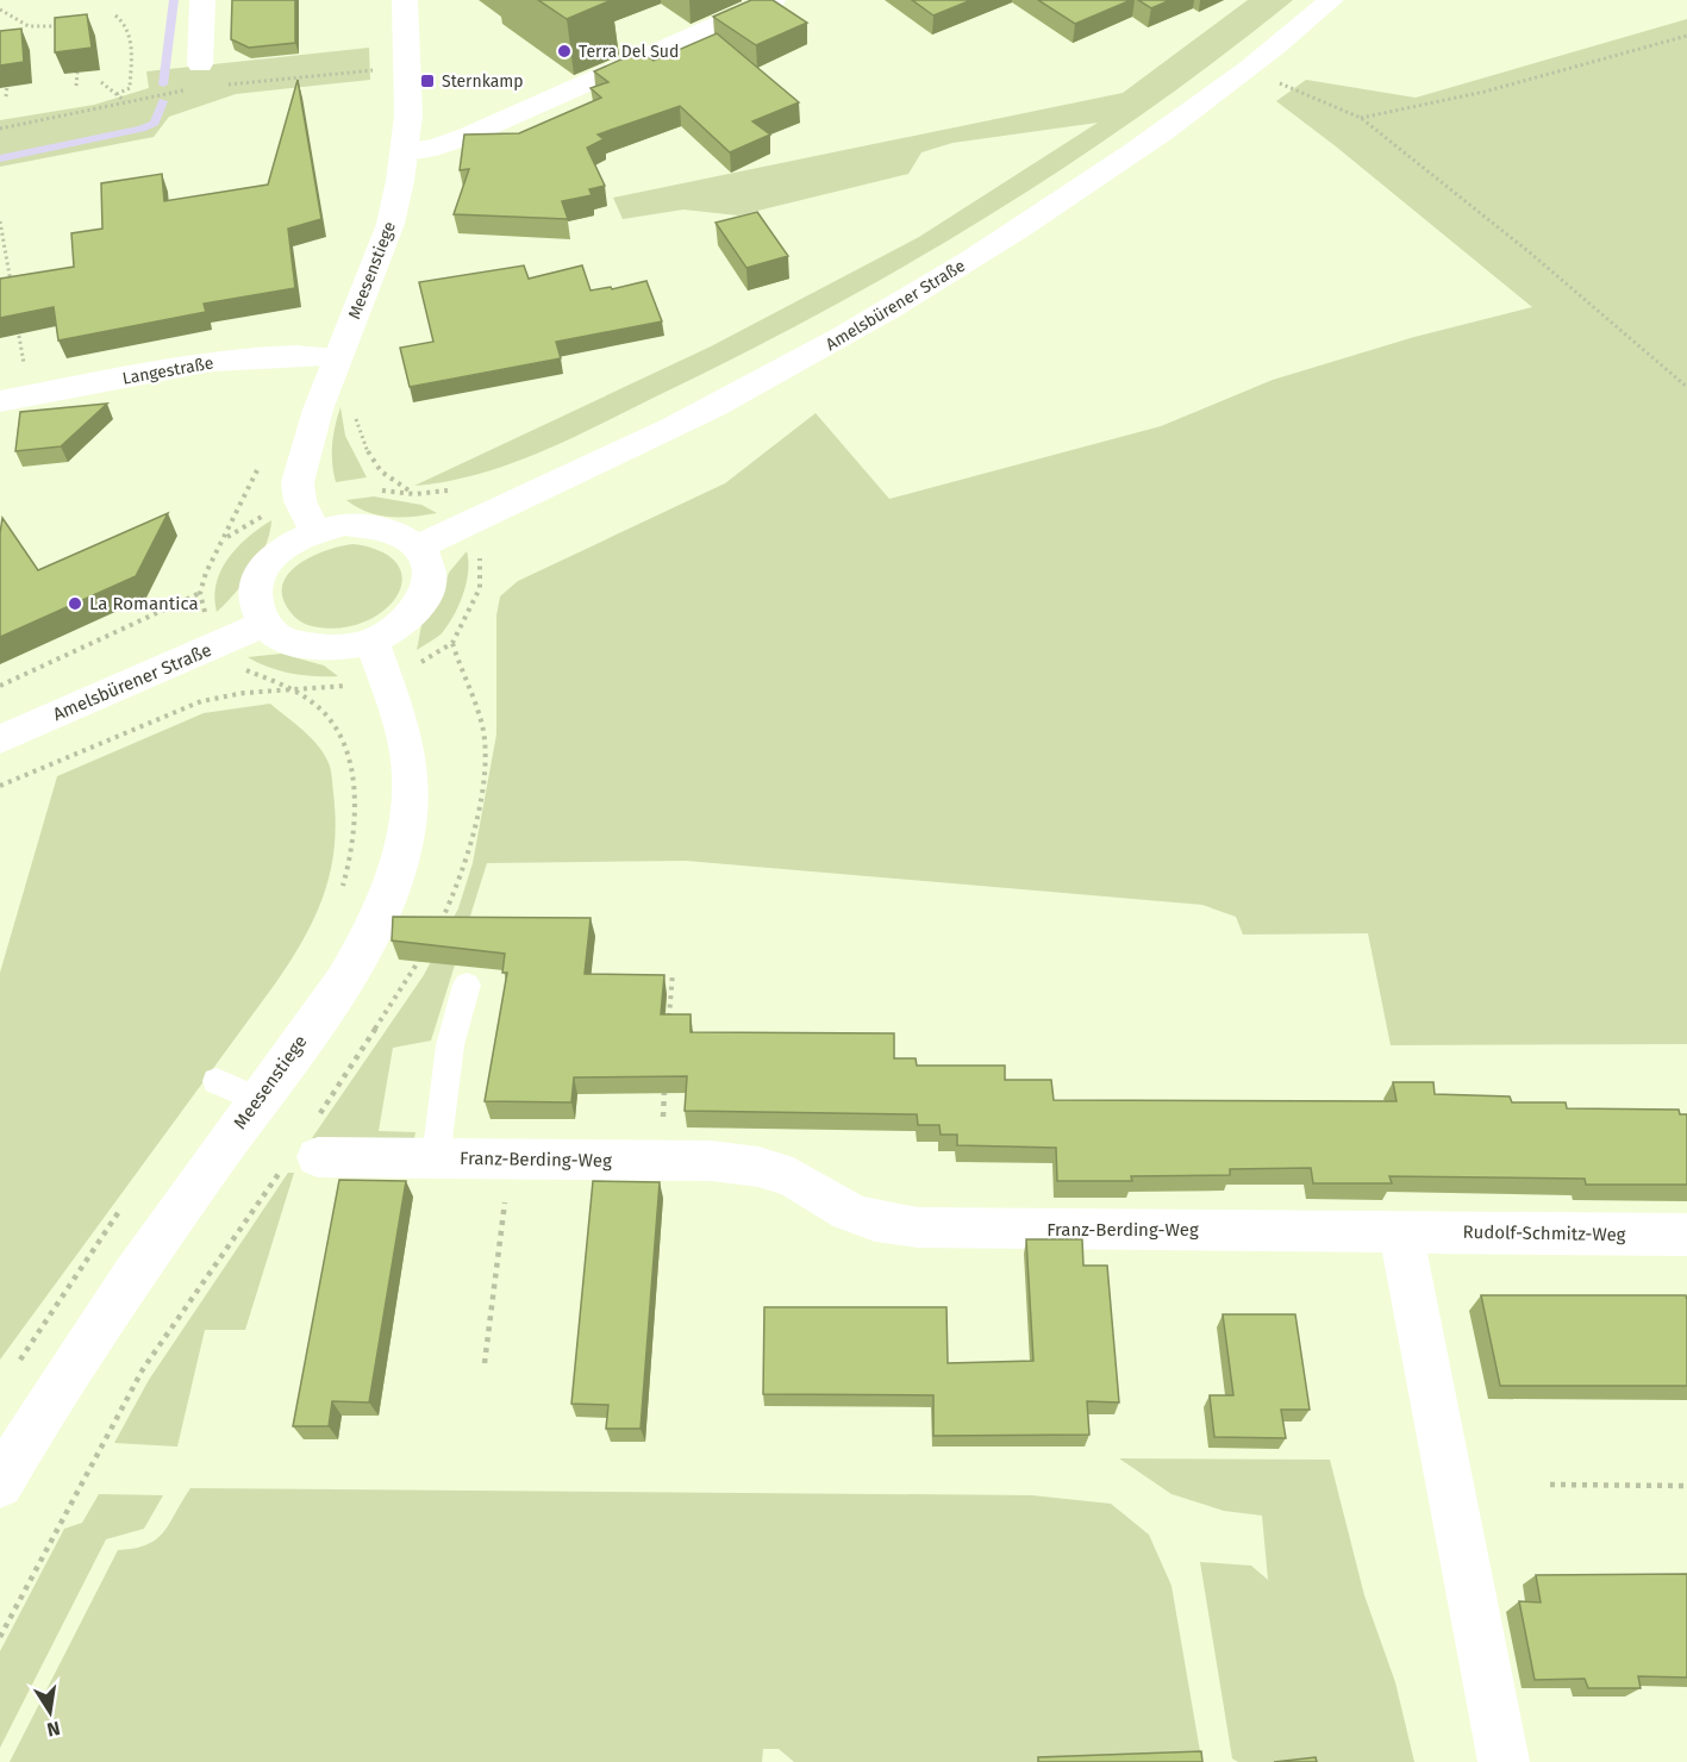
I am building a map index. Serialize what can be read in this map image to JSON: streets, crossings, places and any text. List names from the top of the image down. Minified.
{"streets":{"street":["Meesenstiege","Amelsbürener Straße","Langestraße","Franz-Berding-Weg","Rudolf-Schmitz-Weg"]},"crossings":[["Meesenstiege","Amelsbürener Straße"],["Meesenstiege","Langestraße"],["Franz-Berding-Weg","Rudolf-Schmitz-Weg"]],"places":{"other":["Terra Del Sud","La Romantica"],"transit":["Sternkamp"]},"north":"bottom"}
